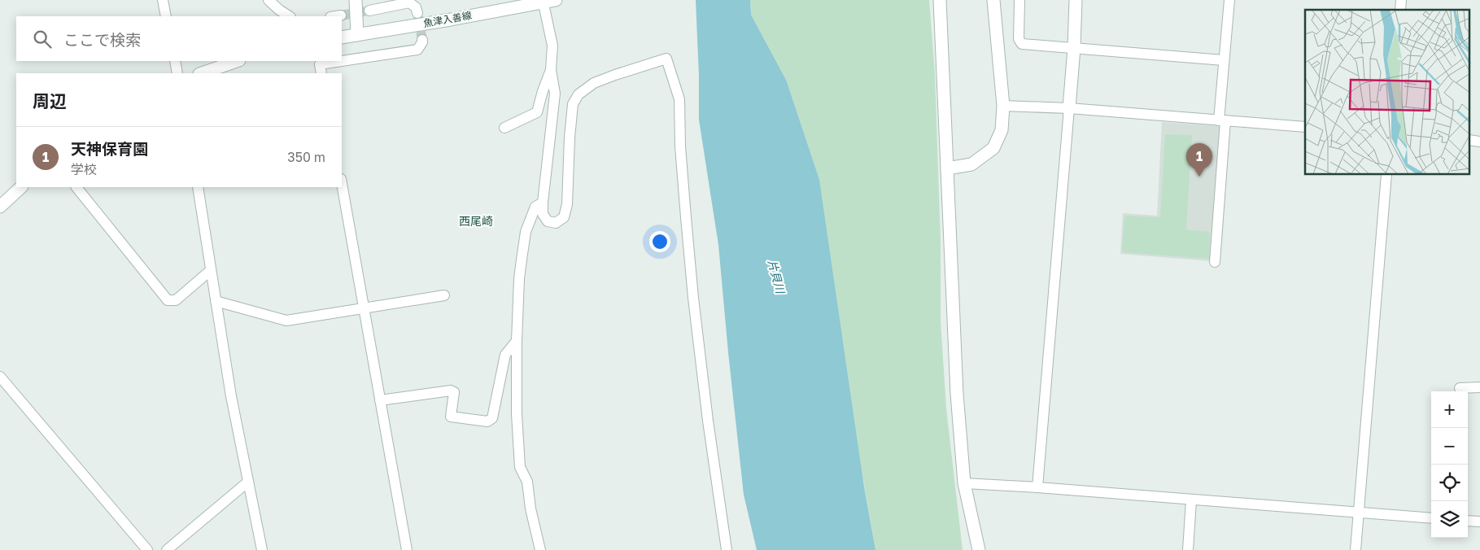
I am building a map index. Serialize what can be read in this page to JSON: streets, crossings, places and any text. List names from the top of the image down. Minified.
{"streets":{"street":["魚津入善線"]},"districts":["西尾崎"],"water":["片貝川"],"page":{"search":"ここで検索","heading":"周辺","list":[{"mark":"1","name":"天神保育園","note":"学校","value":"350 m"}],"pins":"1","map_buttons":["+","−"]}}
